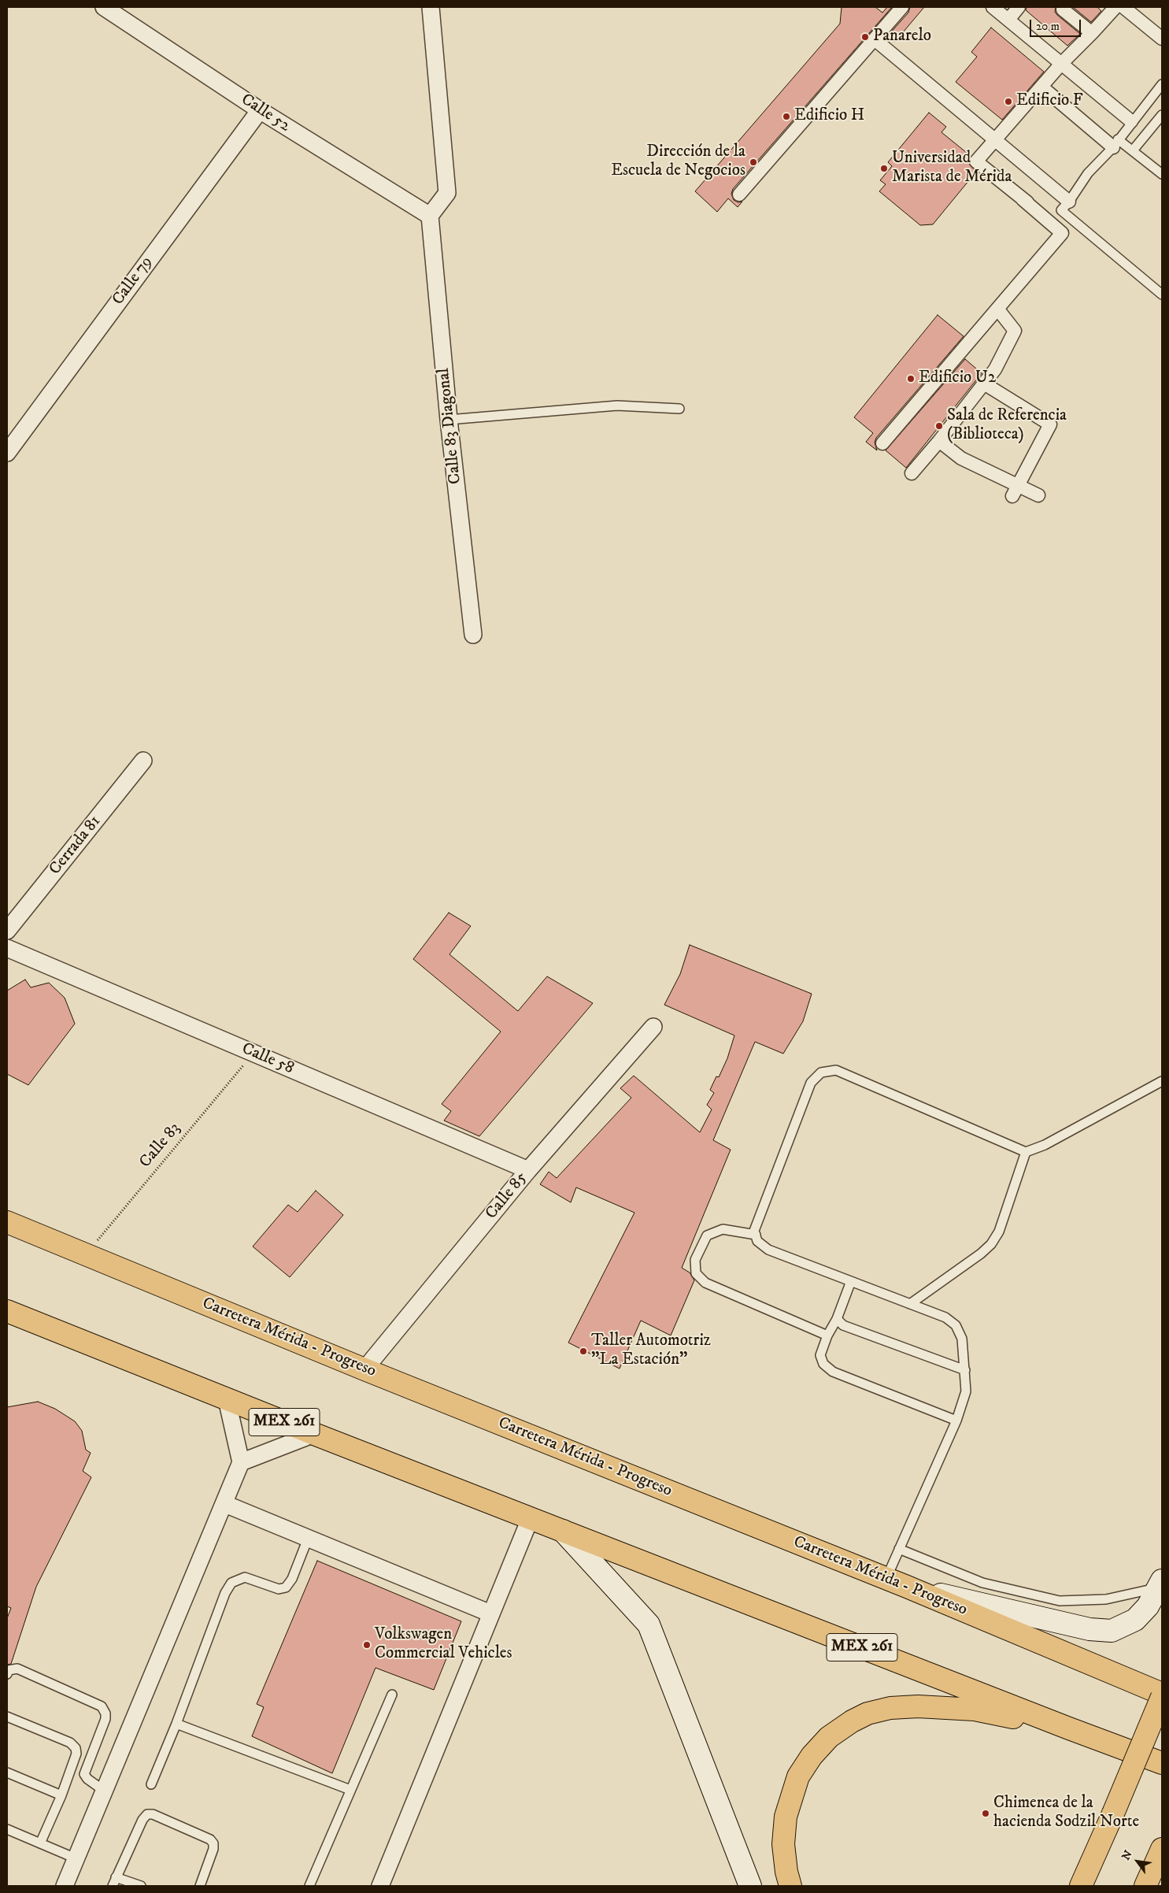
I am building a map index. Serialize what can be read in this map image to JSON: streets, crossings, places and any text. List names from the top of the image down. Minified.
{"streets":{"highway":["Carretera Mérida - Progreso","MEX 261"],"street":["Calle 52","Calle 79","Calle 83 Diagonal","Cerrada 81","Calle 58","Calle 85"],"path":["Calle 83"]},"crossings":[["Calle 52","Calle 79"],["Calle 52","Calle 83 Diagonal"],["Calle 58","Calle 83"],["Calle 58","Calle 85"],["Calle 83","Carretera Mérida - Progreso"],["Calle 85","Carretera Mérida - Progreso"]],"places":["Panarelo","Edificio F","Edificio H","Dirección de la Escuela de Negocios","Universidad Marista de Mérida","Edificio U2","Sala de Referencia (Biblioteca)","Taller Automotriz \"La Estación\"","Volkswagen Commercial Vehicles","Chimenea de la hacienda Sodzil Norte"],"scale_bar":"20 m","north":"top left"}
